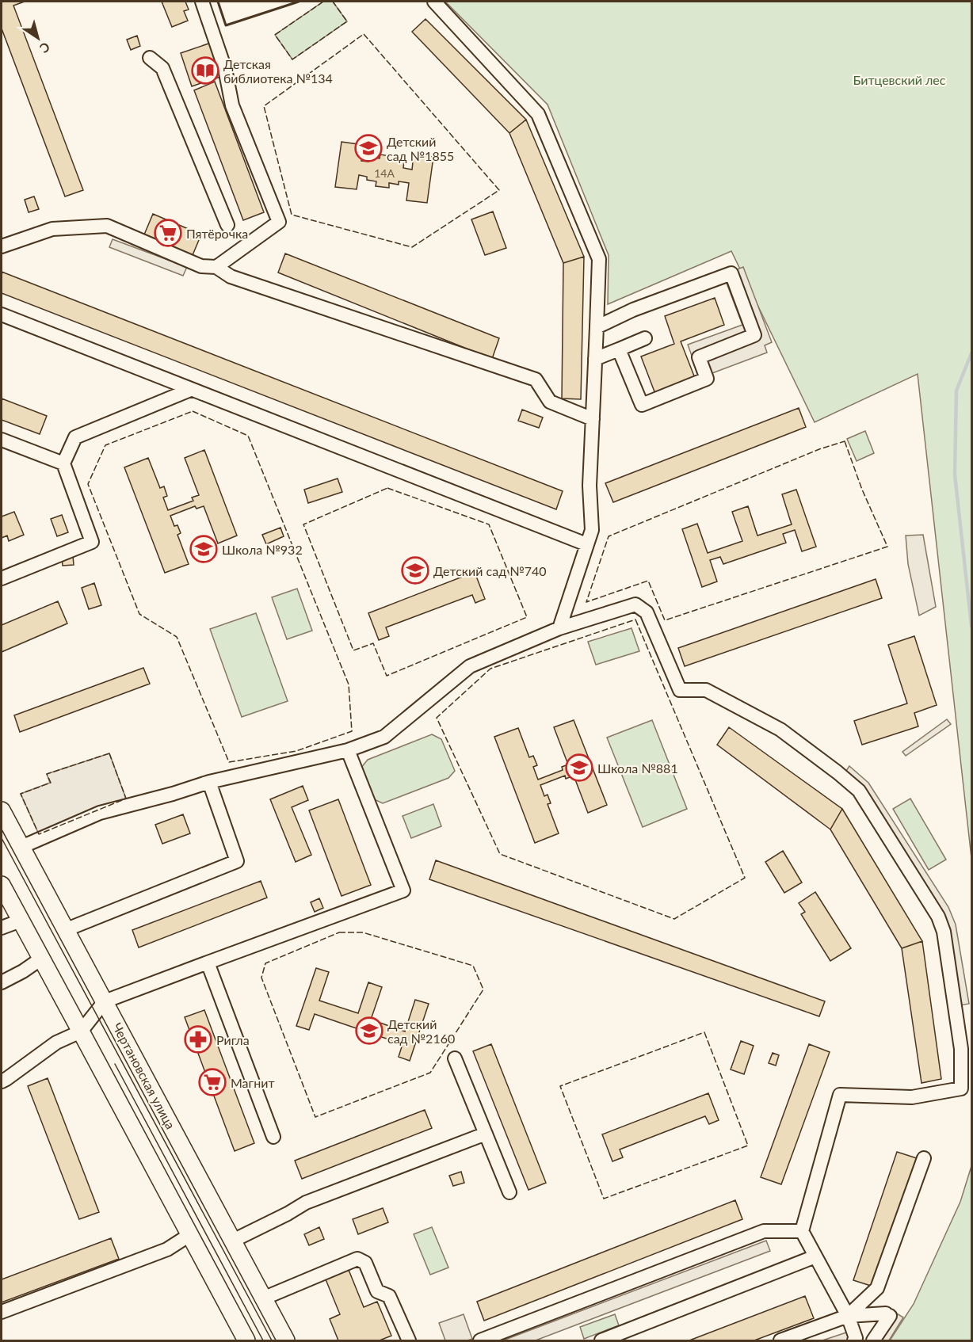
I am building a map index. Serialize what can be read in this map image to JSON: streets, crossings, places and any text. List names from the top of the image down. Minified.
{"streets":{"main road":["Чертановская улица"]},"parks":["Битцевский лес"],"places":{"library":["Детская библиотека №134"],"school or university":["Детский сад №1855","Школа №932","Детский сад №740","Школа №881","Детский сад №2160"],"supermarket":["Пятёрочка","Магнит"],"pharmacy":["Ригла"]},"house_numbers":["14А"],"north":"bottom right"}
